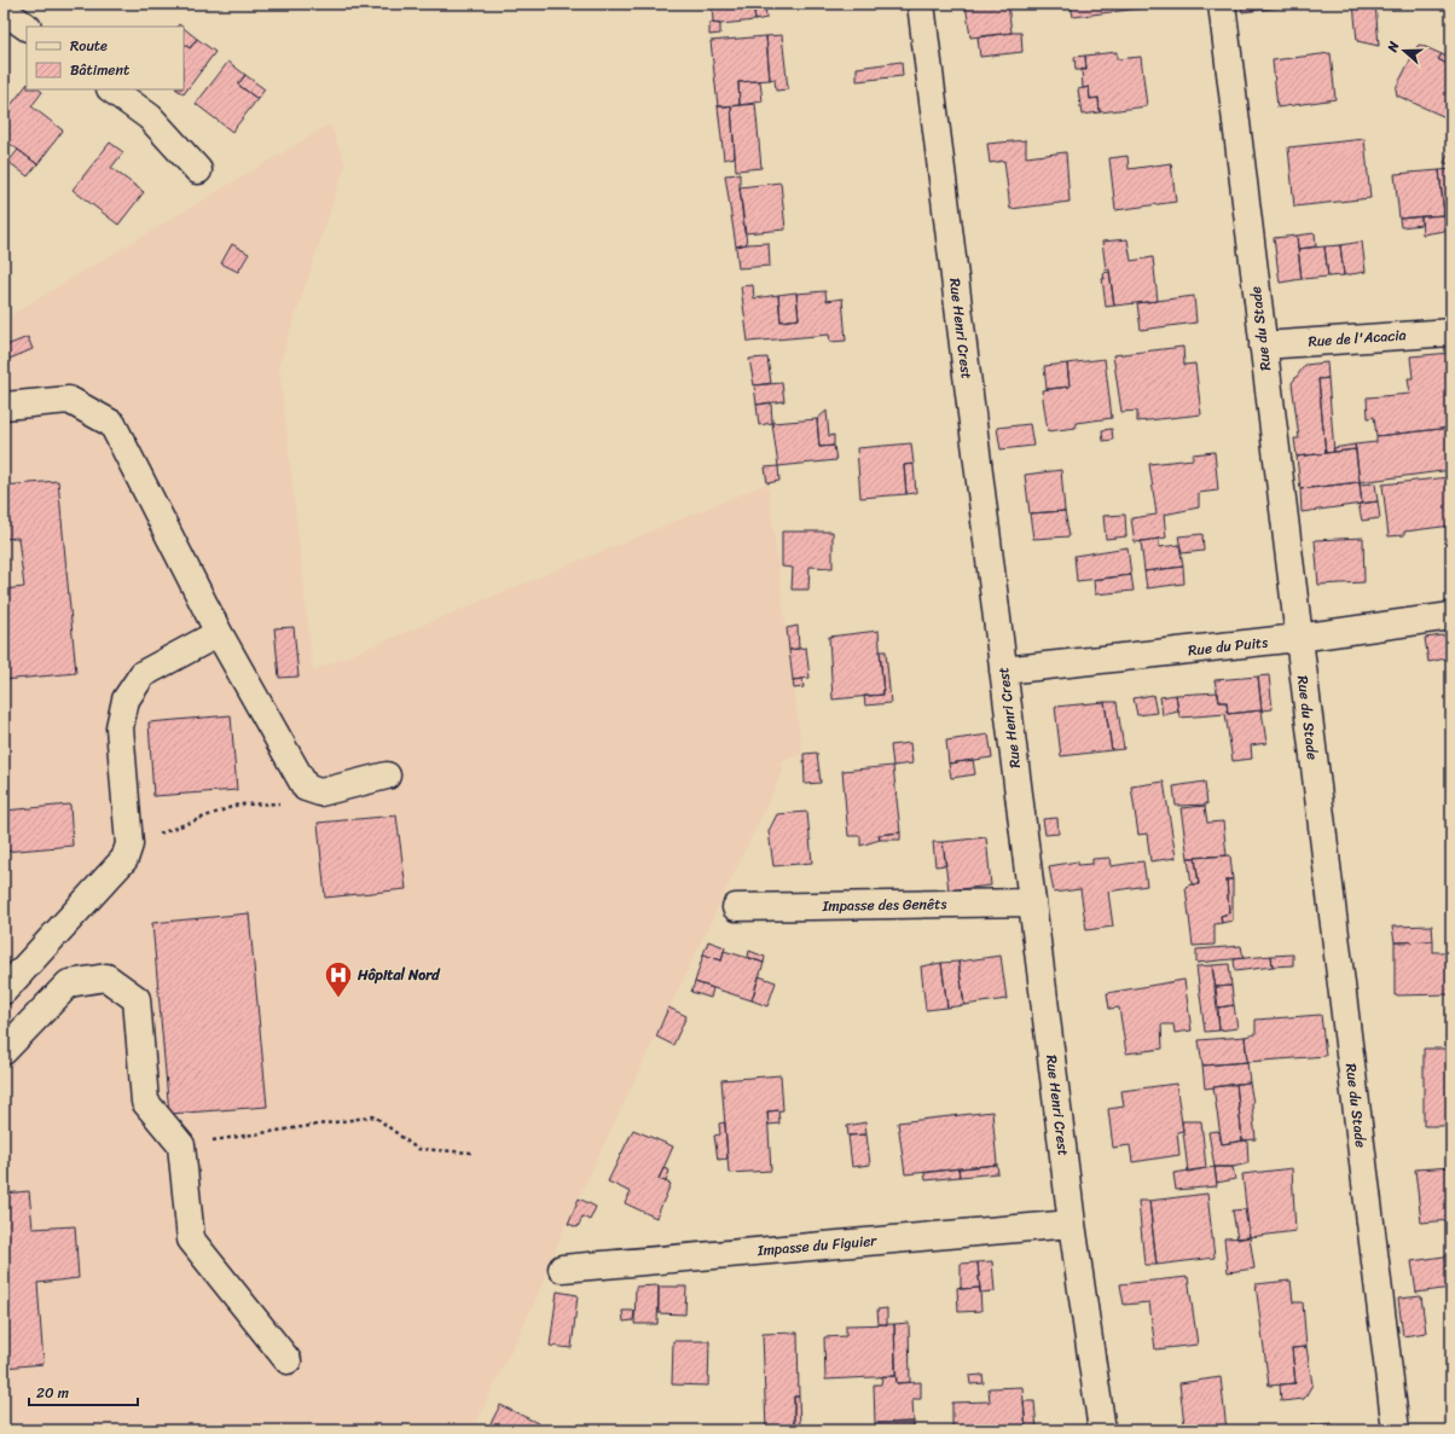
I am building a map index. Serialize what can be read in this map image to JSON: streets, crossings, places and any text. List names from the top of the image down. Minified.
{"streets":{"street":["Rue Henri Crest","Rue du Stade","Rue de l'Acacia","Rue du Puits","Impasse des Genêts","Impasse du Figuier"]},"crossings":[["Rue Henri Crest","Rue du Puits"],["Rue Henri Crest","Impasse des Genêts"],["Rue Henri Crest","Impasse du Figuier"],["Rue du Stade","Rue de l'Acacia"],["Rue du Stade","Rue du Puits"]],"places":{"hospital":["Hôpital Nord"]},"legend":["Route","Bâtiment"],"scale_bar":"20 m","north":"left"}
